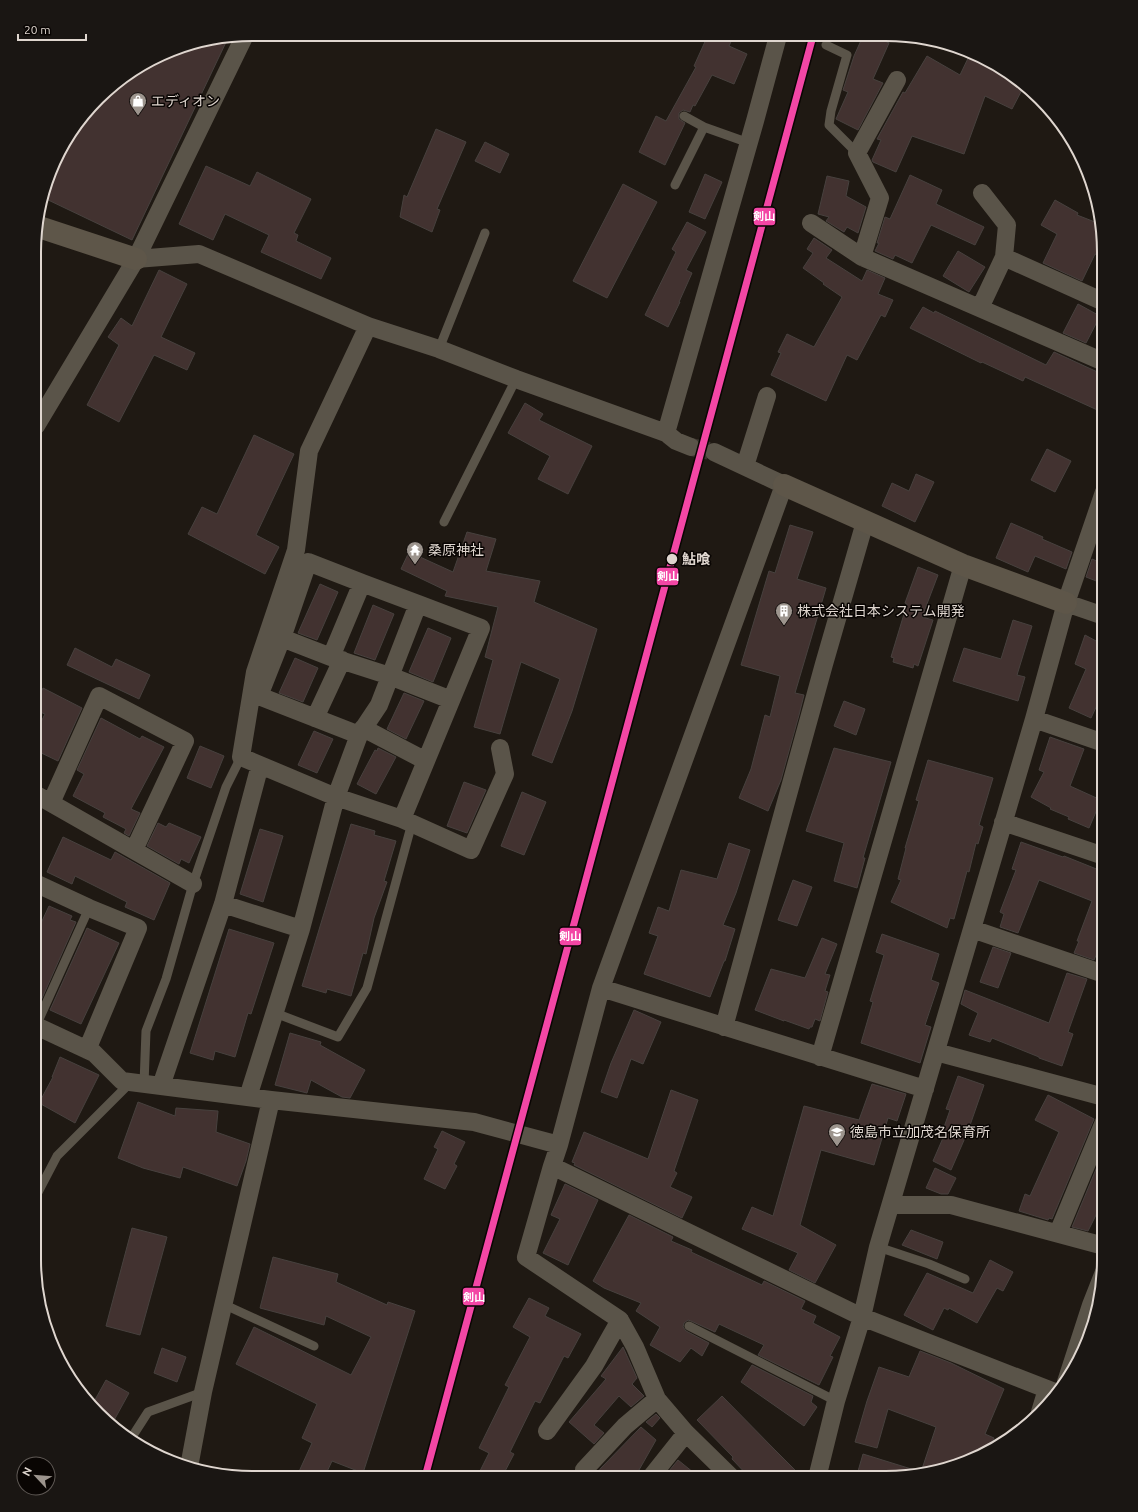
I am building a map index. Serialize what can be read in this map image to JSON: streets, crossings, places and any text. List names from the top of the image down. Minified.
{"places":{"shop":["エディオン"],"other":["鮎喰"],"temple":["桑原神社"],"building":["株式会社日本システム開発"],"school or university":["徳島市立加茂名保育所"]},"lines":["transit line 剣山"],"scale_bar":"20 m","north":"top left"}
